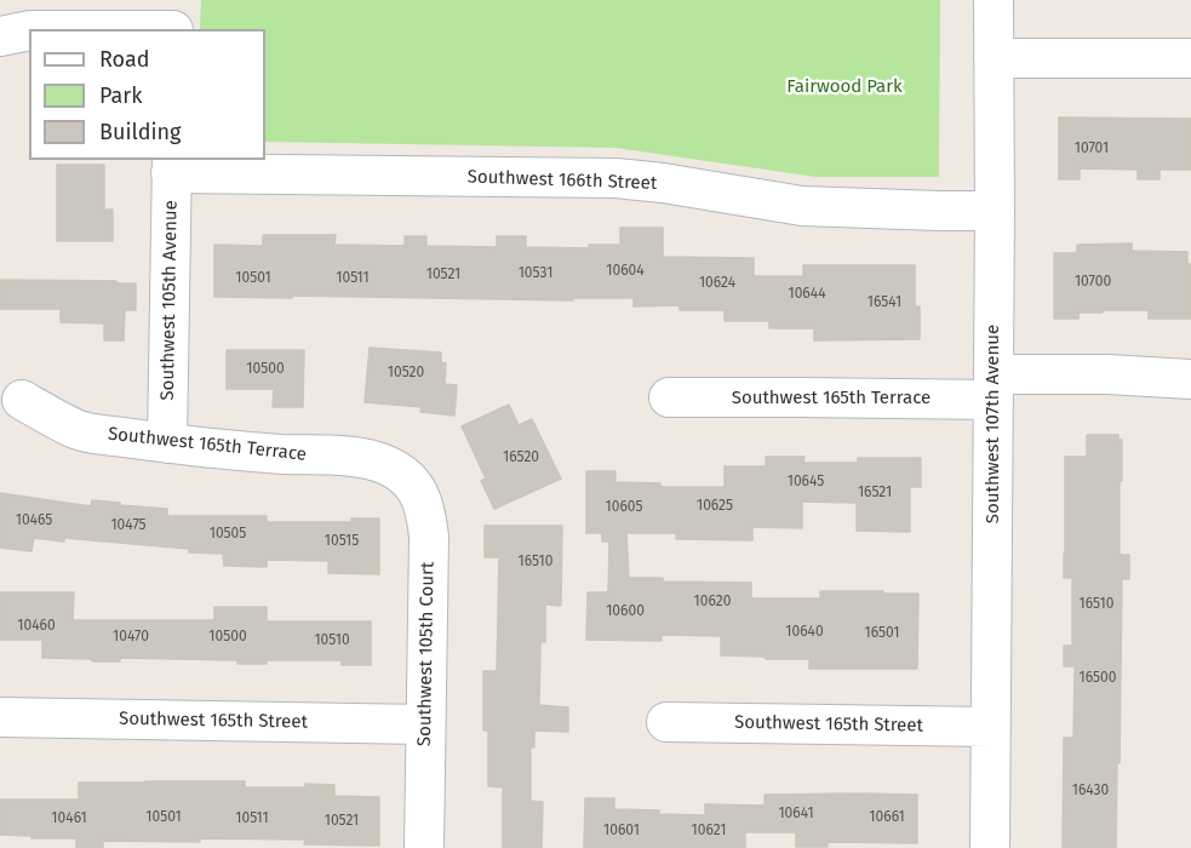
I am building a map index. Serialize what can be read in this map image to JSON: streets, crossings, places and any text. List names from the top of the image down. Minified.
{"streets":{"street":["Southwest 166th Street","Southwest 105th Avenue","Southwest 165th Terrace","Southwest 107th Avenue","Southwest 105th Court","Southwest 165th Street"]},"crossings":[["Southwest 166th Street","Southwest 105th Avenue"],["Southwest 166th Street","Southwest 107th Avenue"],["Southwest 105th Avenue","Southwest 165th Terrace"],["Southwest 165th Terrace","Southwest 107th Avenue"],["Southwest 165th Terrace","Southwest 105th Court"],["Southwest 107th Avenue","Southwest 165th Street"],["Southwest 105th Court","Southwest 165th Street"]],"parks":["Fairwood Park"],"house_numbers":["10701","10604","10531","10521","10501","10511","10700","10624","10644","16541","10500","10520","16520","10645","16521","10625","10605","10465","10475","10505","10515","16510","10620","16510","10600","10460","10640","16501","10470","10500","10510","16500","16430","10641","10501","10661","10461","10511","10521","10601","10621"],"legend":["Road","Park","Building"]}
